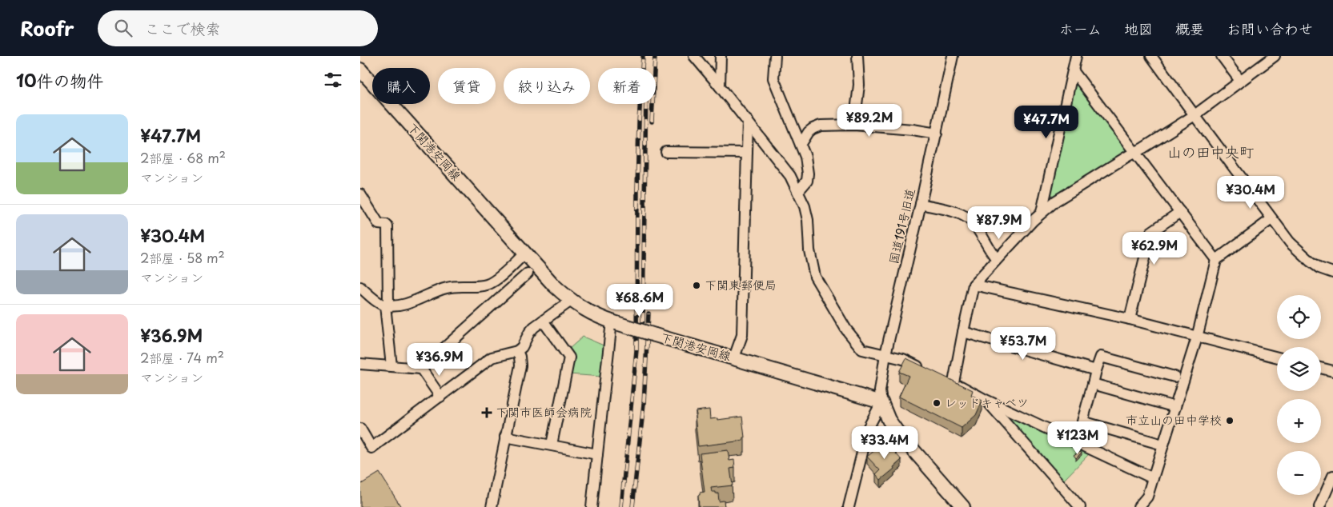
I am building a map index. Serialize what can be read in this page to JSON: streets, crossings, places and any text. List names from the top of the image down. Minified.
{"streets":{"main road":["下関港安岡線"],"street":["国道191号旧道"]},"crossings":[["下関港安岡線","国道191号旧道"]],"districts":["山の田中央町"],"places":{"other":["下関東郵便局","レッドキャベツ","市立山の田中学校"],"health":["下関市医師会病院"]},"page":{"header":"Roofr","search":"ここで検索","nav":["ホーム","地図","概要","お問い合わせ"],"heading":"10件の物件","chip":["購入","賃貸","絞り込み","新着"],"list":[{"name":"¥47.7M","note":"2部屋 · 68 m² · マンション"},{"name":"¥30.4M","note":"2部屋 · 58 m² · マンション"},{"name":"¥36.9M","note":"2部屋 · 74 m² · マンション"}],"price":["¥89.2M","¥47.7M","¥30.4M","¥87.9M","¥62.9M","¥68.6M","¥53.7M","¥36.9M","¥123M","¥33.4M"],"map_buttons":["+","−"]}}
